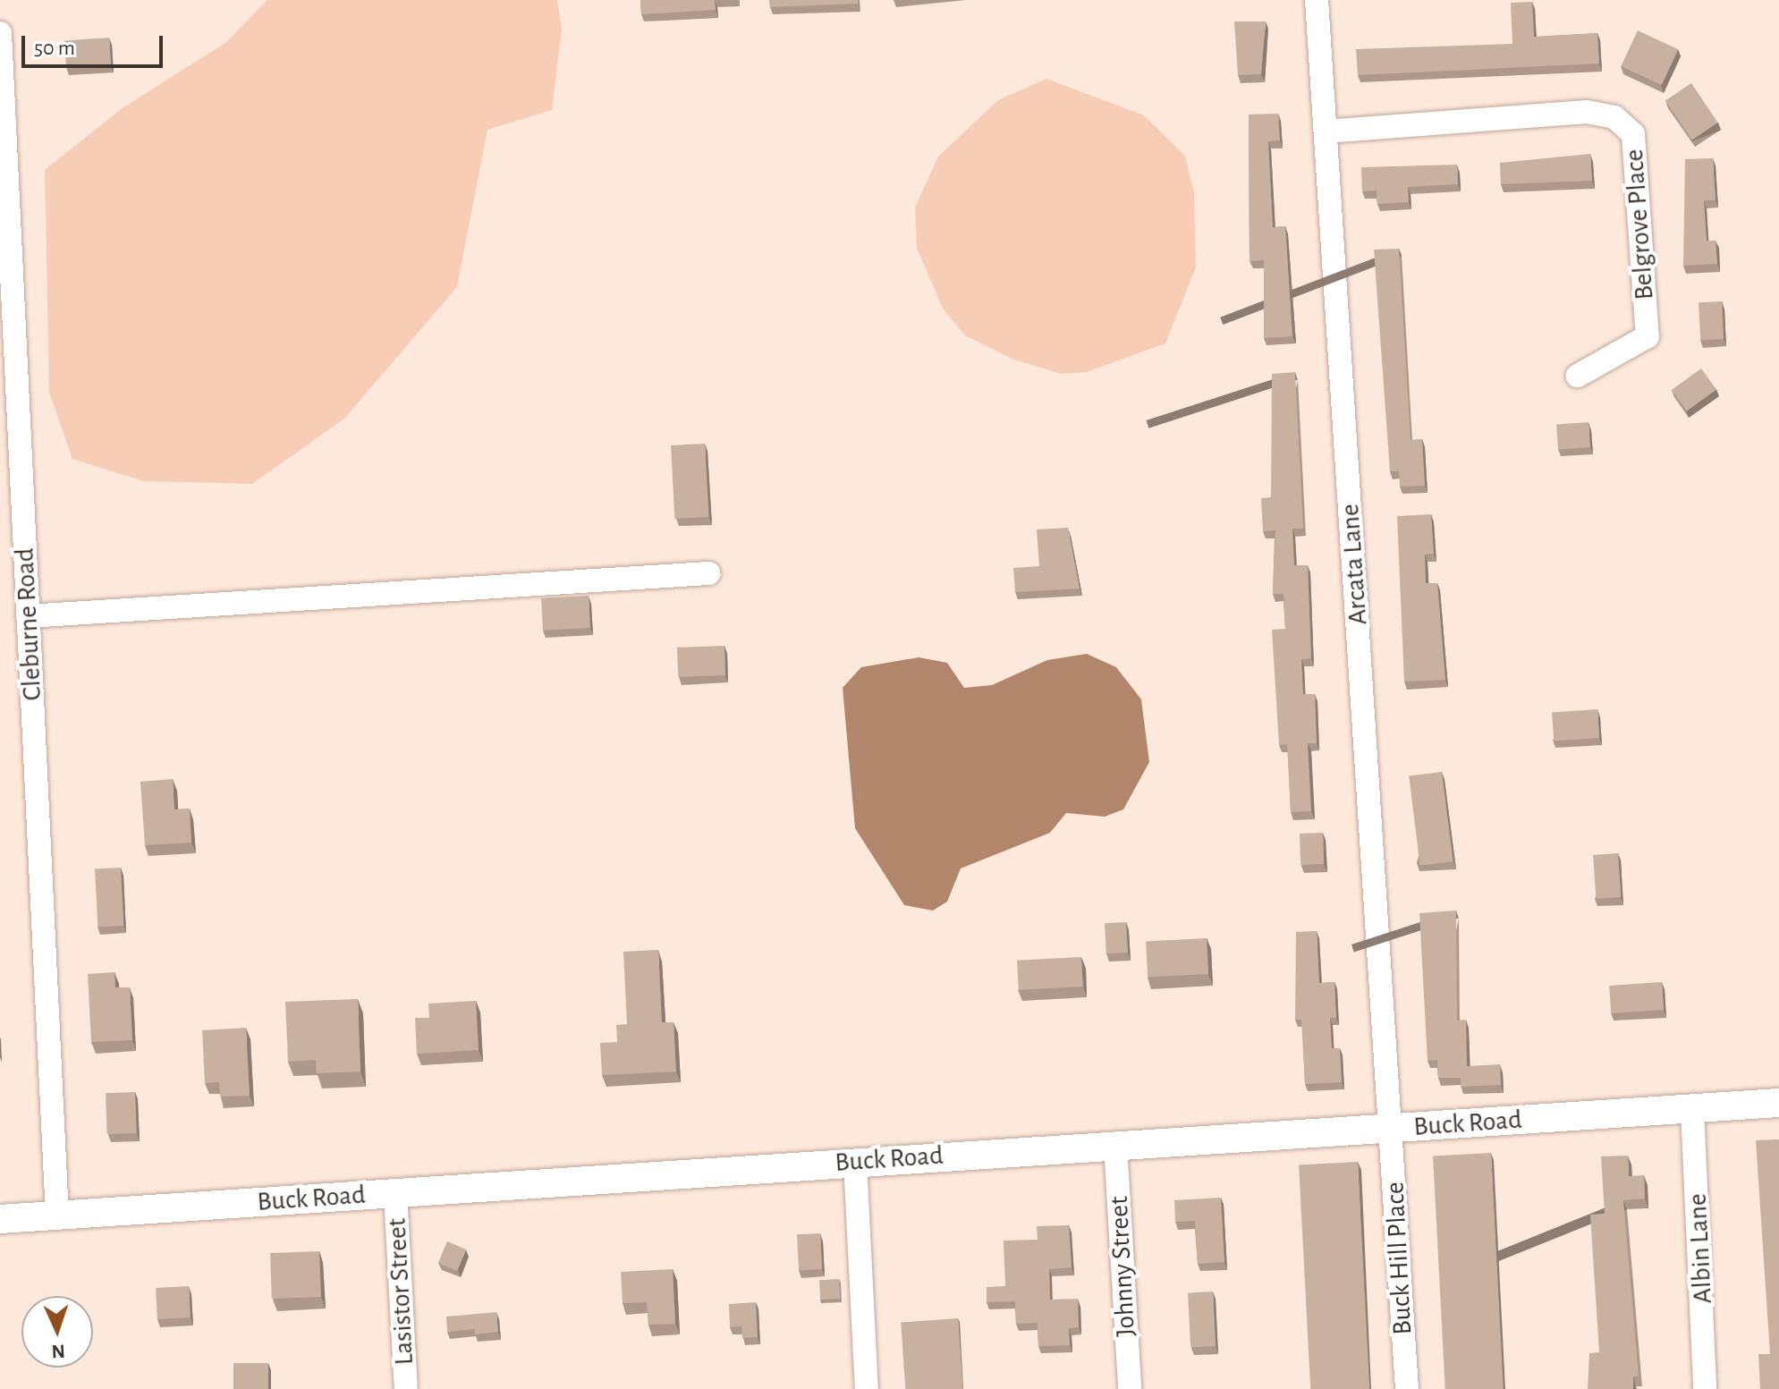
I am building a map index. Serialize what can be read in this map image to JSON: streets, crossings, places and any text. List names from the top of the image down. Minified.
{"streets":{"street":["Belgrove Place","Arcata Lane","Cleburne Road","Buck Road","Albin Lane","Buck Hill Place","Johnny Street","Lasistor Street"]},"crossings":[["Belgrove Place","Arcata Lane"],["Arcata Lane","Buck Road"],["Arcata Lane","Buck Hill Place"],["Cleburne Road","Buck Road"],["Buck Road","Albin Lane"],["Buck Road","Buck Hill Place"],["Buck Road","Johnny Street"],["Buck Road","Lasistor Street"]],"scale_bar":"50 m","north":"bottom"}
